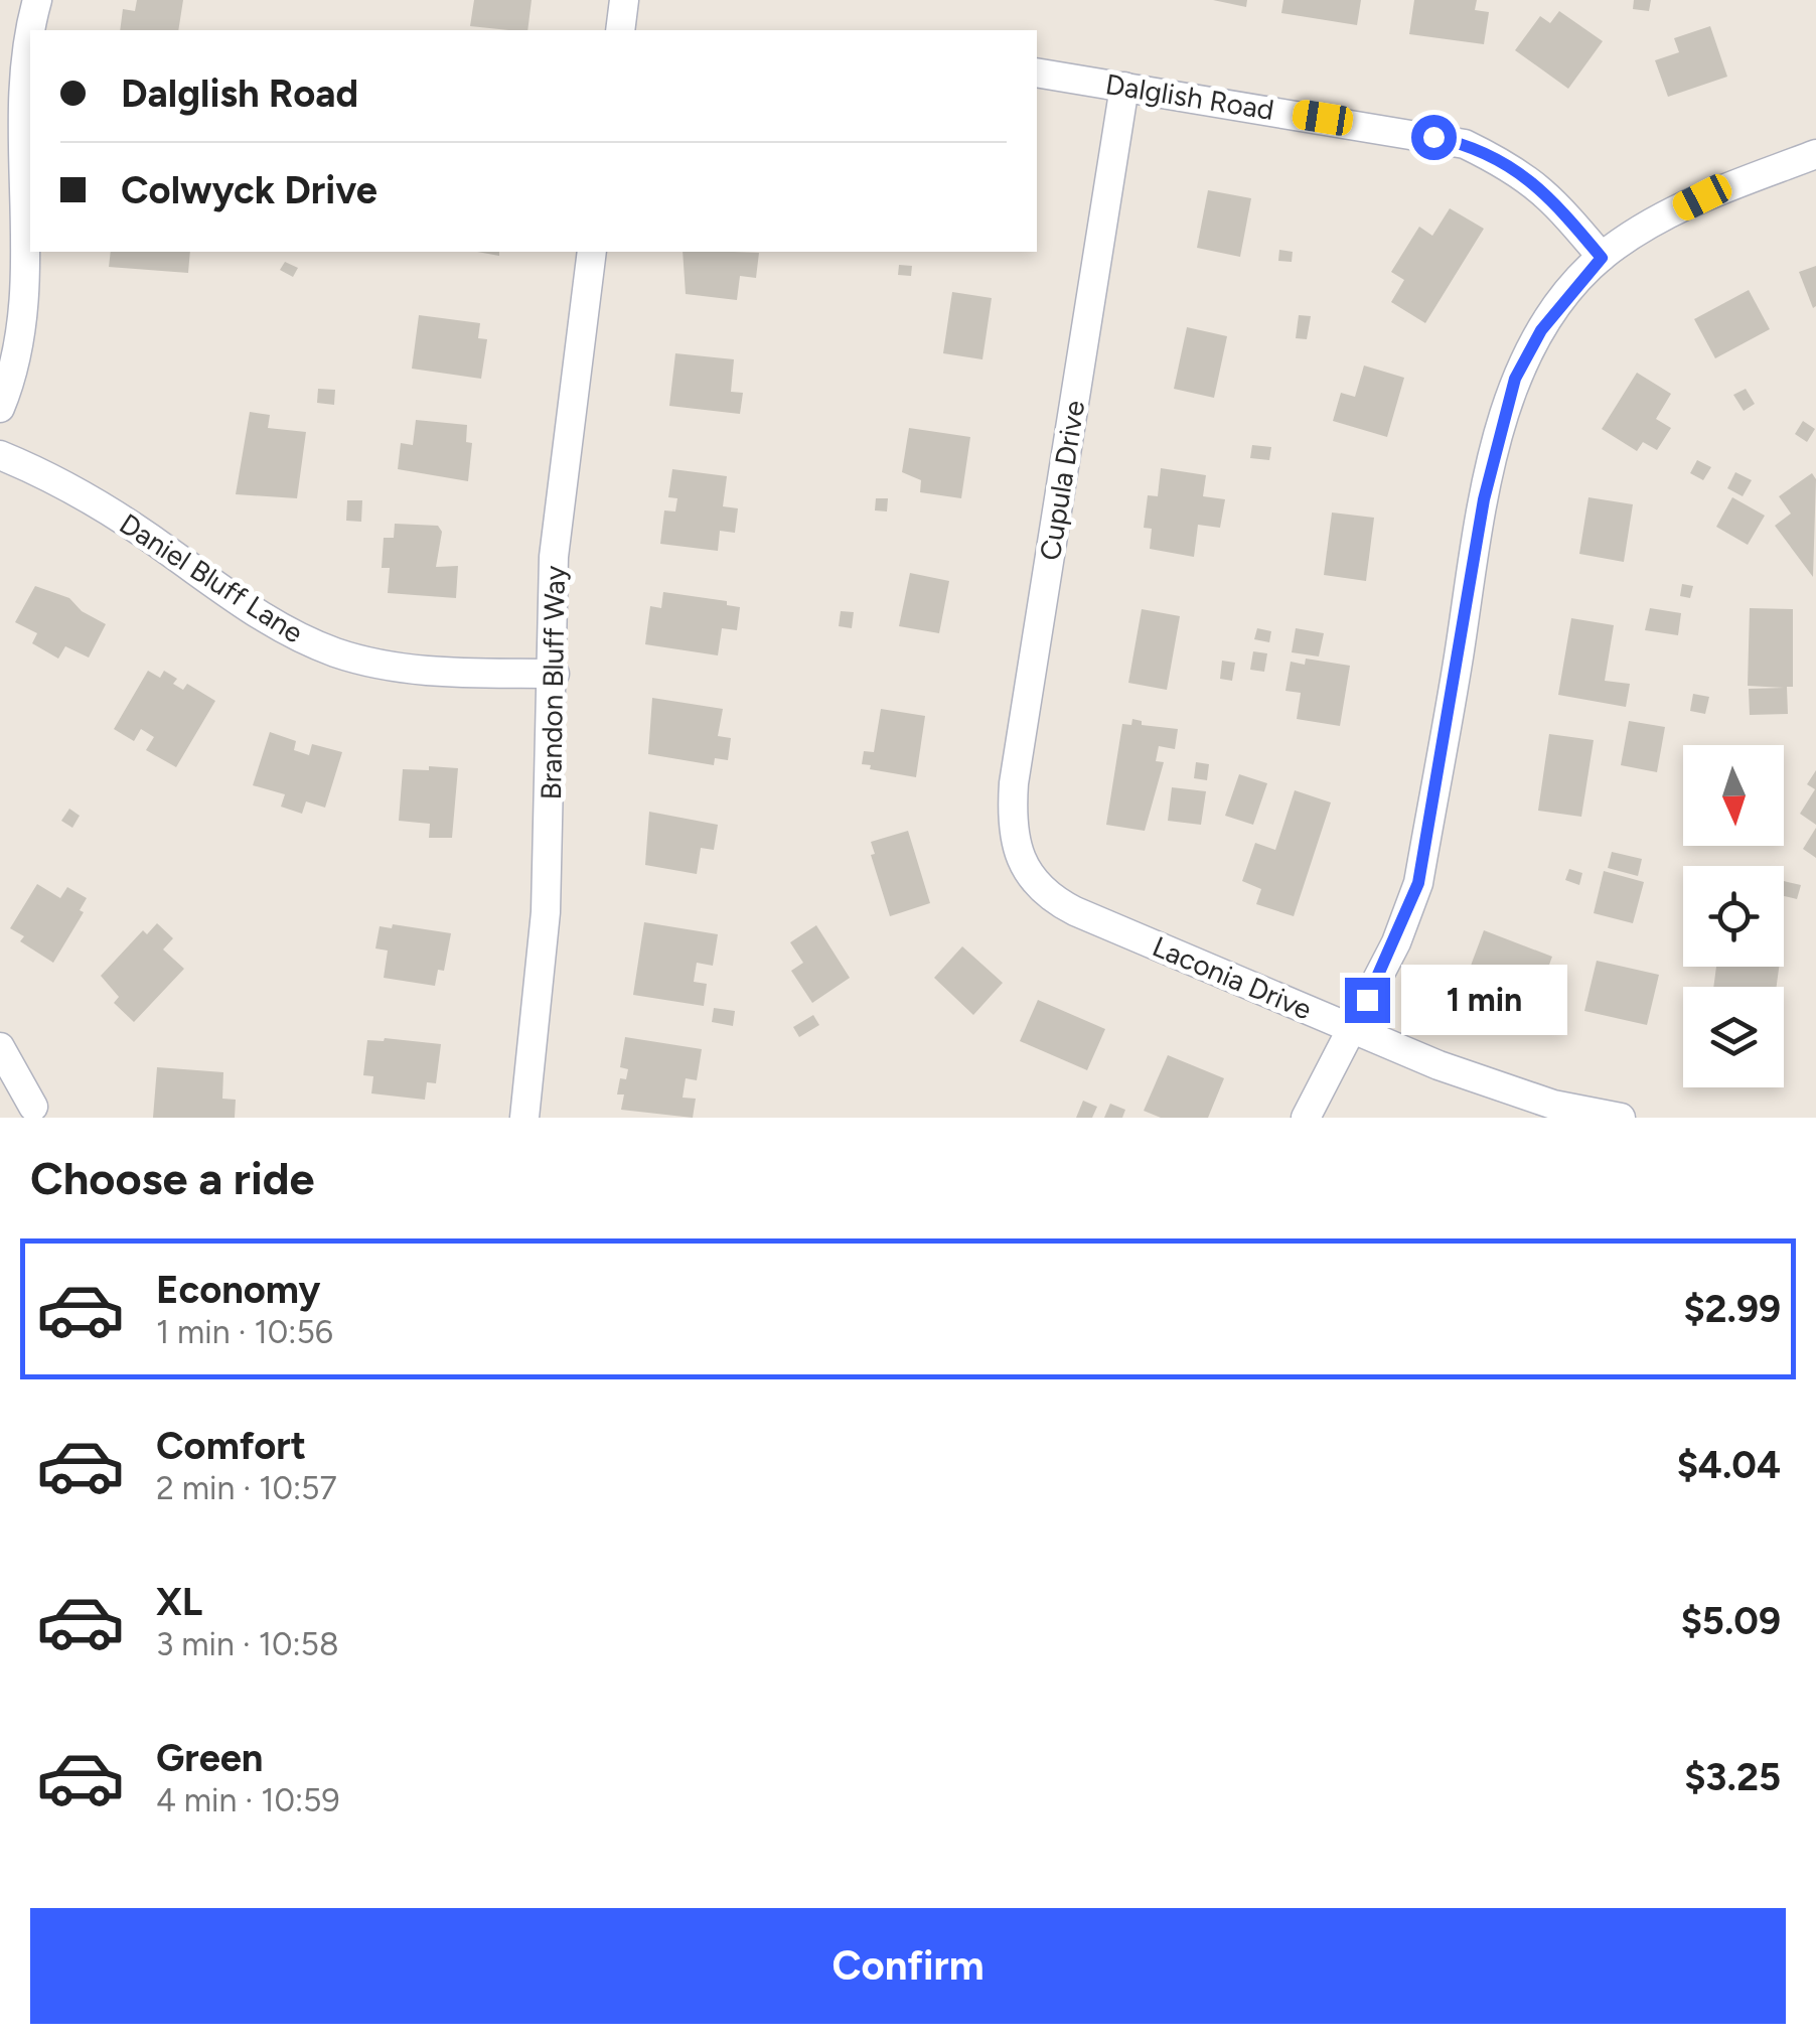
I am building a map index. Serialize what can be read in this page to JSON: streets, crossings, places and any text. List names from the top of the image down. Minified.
{"streets":{"street":["Dalglish Road","Cupula Drive","Daniel Bluff Lane","Brandon Bluff Way","Laconia Drive"]},"crossings":[["Dalglish Road","Cupula Drive"],["Cupula Drive","Laconia Drive"],["Daniel Bluff Lane","Brandon Bluff Way"]],"north":"bottom","page":{"banner":["Dalglish Road","Colwyck Drive"],"bubble":"1 min","heading":"Choose a ride","list":[{"name":"Economy","note":"1 min · 10:56","value":"$2.99"},{"name":"Comfort","note":"2 min · 10:57","value":"$4.04"},{"name":"XL","note":"3 min · 10:58","value":"$5.09"},{"name":"Green","note":"4 min · 10:59","value":"$3.25"}],"buttons":"Confirm"}}
